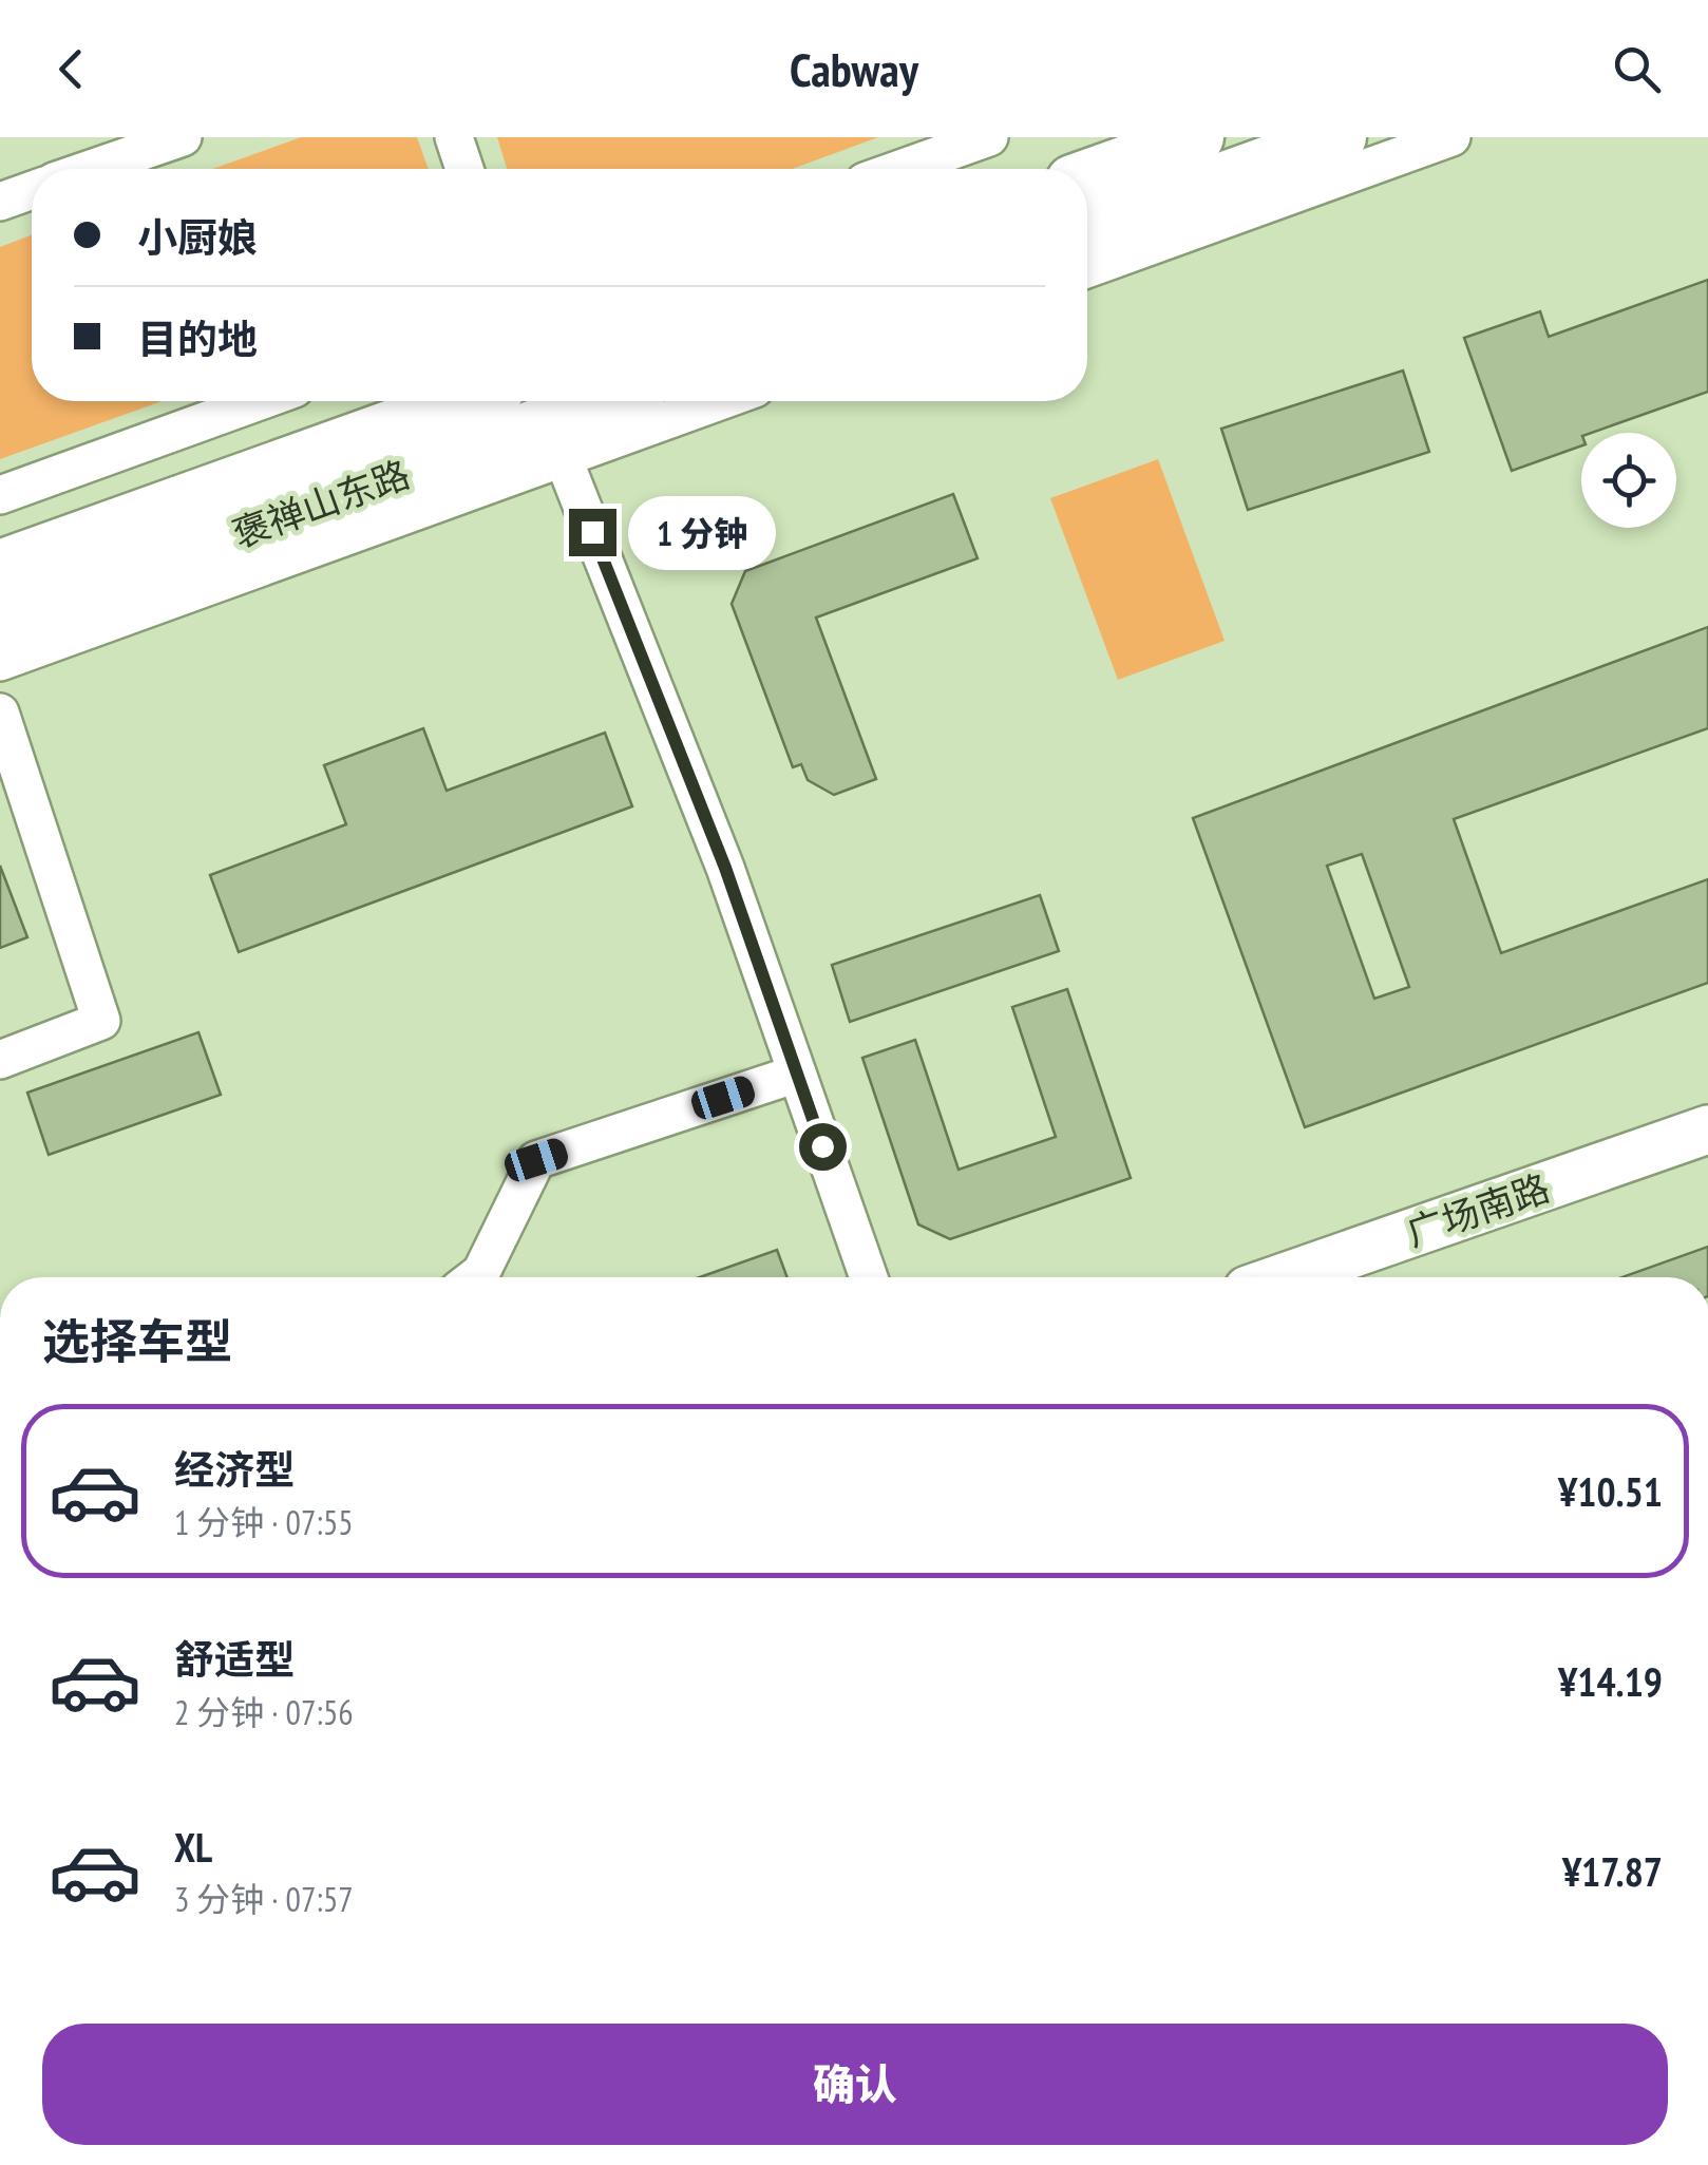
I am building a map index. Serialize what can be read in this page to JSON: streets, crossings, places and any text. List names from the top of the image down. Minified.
{"streets":{"main road":["褒禅山东路"],"street":["广场南路"]},"page":{"header":"Cabway","banner":["小厨娘","目的地"],"bubble":"1 分钟","heading":"选择车型","list":[{"name":"经济型","note":"1 分钟 · 07:55","value":"¥10.51"},{"name":"舒适型","note":"2 分钟 · 07:56","value":"¥14.19"},{"name":"XL","note":"3 分钟 · 07:57","value":"¥17.87"}],"buttons":"确认"}}
